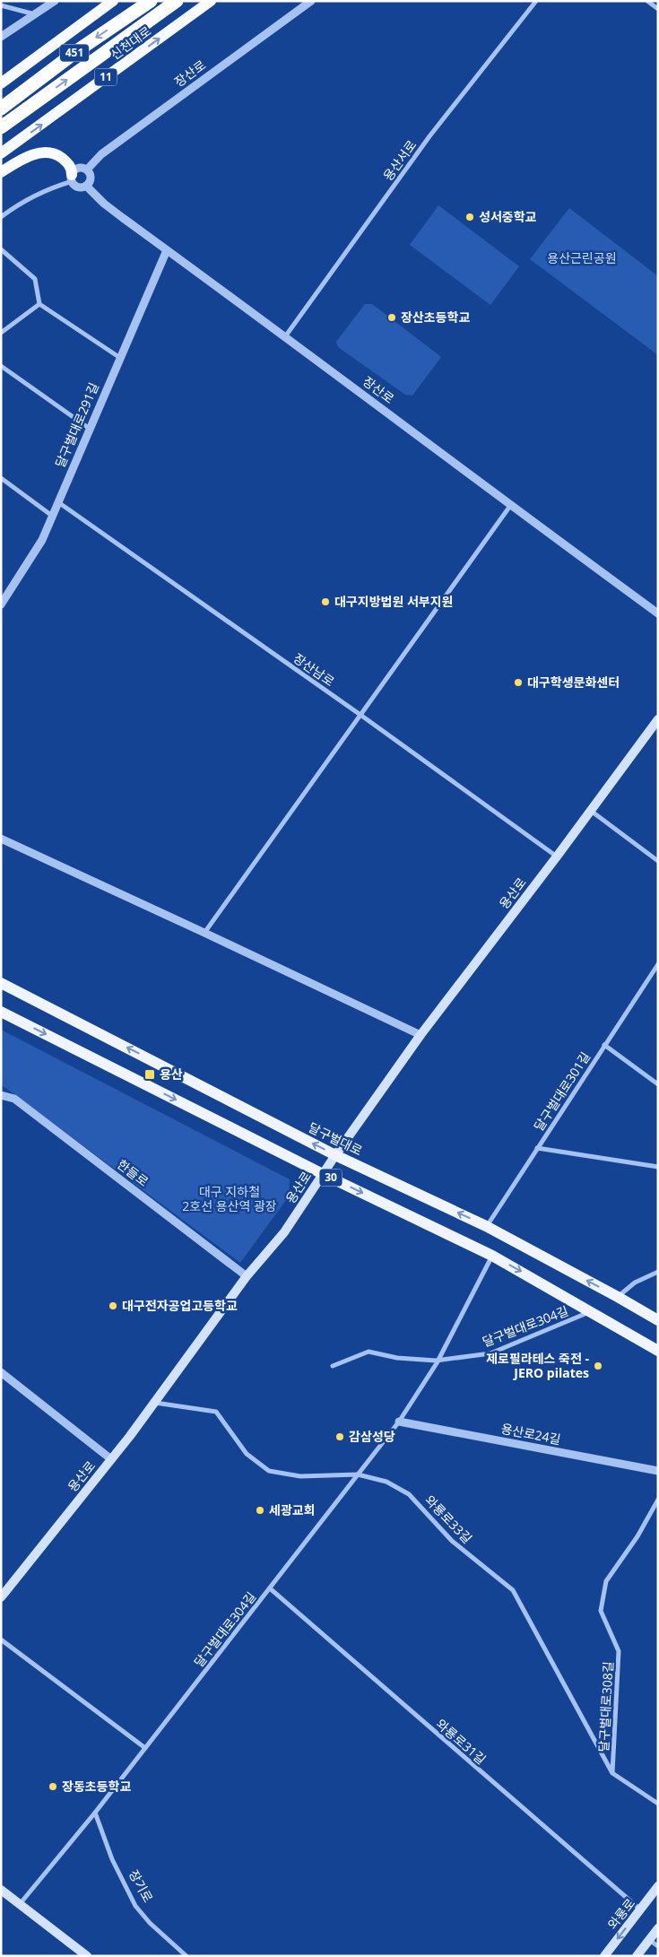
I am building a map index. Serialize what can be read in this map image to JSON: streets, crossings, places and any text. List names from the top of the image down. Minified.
{"streets":{"highway":["신천대로","451","11"],"main road":["용산로","달구벌대로","30","와룡로"],"street":["장산로","용산서로","달구벌대로291길","장산남로","달구벌대로301길","한들로","달구벌대로304길","용산로24길","와룡로33길","달구벌대로308길","와룡로31길","장기로"]},"crossings":[["장산로","용산서로"],["장산로","달구벌대로291길"],["달구벌대로291길","장산남로"],["장산남로","용산로"],["용산로","달구벌대로"],["용산로","한들로"],["용산로","30"],["용산로","와룡로33길"],["달구벌대로301길","달구벌대로"],["30","달구벌대로304길"],["달구벌대로304길","용산로24길"],["달구벌대로304길","와룡로33길"],["달구벌대로304길","와룡로31길"],["달구벌대로304길","장기로"],["와룡로33길","달구벌대로308길"],["와룡로31길","와룡로"]],"parks":["용산근린공원","대구 지하철 2호선 용산역 광장"],"places":{"other":["성서중학교","장산초등학교","대구지방법원 서부지원","대구학생문화센터","대구전자공업고등학교","제로필라테스 죽전 - JERO pilates","감삼성당","세광교회","장동초등학교"],"transit":["용산"]}}
